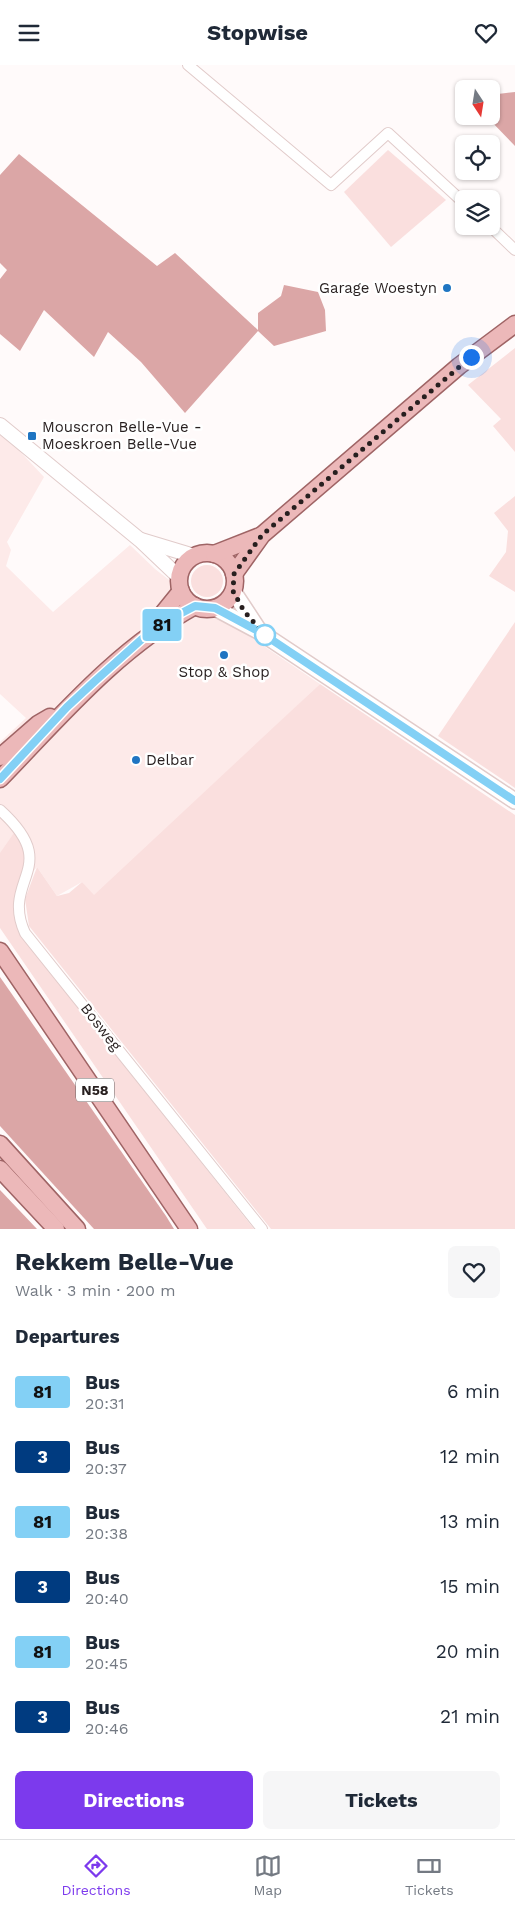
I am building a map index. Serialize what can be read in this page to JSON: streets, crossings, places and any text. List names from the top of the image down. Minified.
{"streets":{"main road":["N58"],"street":["Bosweg"]},"places":{"other":["Garage Woestyn","Stop & Shop","Delbar"],"transit":["Mouscron Belle-Vue - Moeskroen Belle-Vue"]},"lines":["bus line 81"],"north":"bottom","page":{"header":"Stopwise","on_map":"81","heading":[["Rekkem Belle-Vue","Walk · 3 min · 200 m"],"Departures"],"list":[{"mark":"81","name":"Bus","note":"20:31","value":"6 min"},{"mark":"3","name":"Bus","note":"20:37","value":"12 min"},{"mark":"81","name":"Bus","note":"20:38","value":"13 min"},{"mark":"3","name":"Bus","note":"20:40","value":"15 min"},{"mark":"81","name":"Bus","note":"20:45","value":"20 min"},{"mark":"3","name":"Bus","note":"20:46","value":"21 min"}],"buttons":["Directions","Tickets"],"tabs":["Directions","Map","Tickets"]}}
